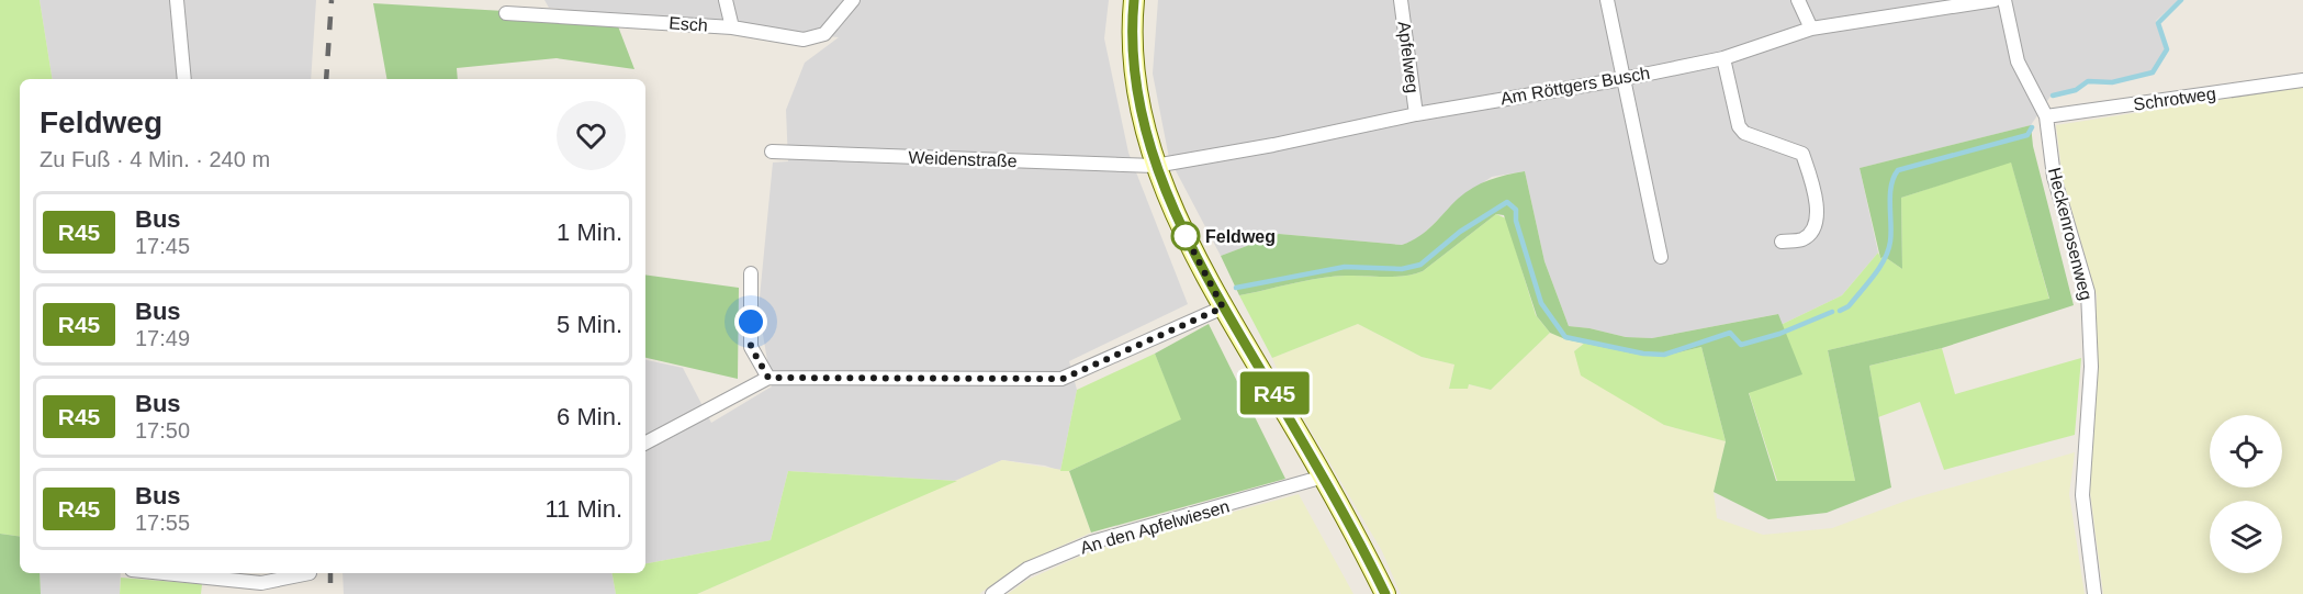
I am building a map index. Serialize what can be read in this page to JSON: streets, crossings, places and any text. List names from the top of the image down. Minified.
{"streets":{"street":["Esch","Apfelweg","Am Röttgers Busch","Schrotweg","Weidenstraße","Heckenrosenweg","An den Apfelwiesen"]},"crossings":[["Apfelweg","Am Röttgers Busch"],["Am Röttgers Busch","Weidenstraße"],["Schrotweg","Heckenrosenweg"]],"places":["Feldweg"],"lines":["bus line R45"],"page":{"on_map":"R45","heading":["Feldweg","Zu Fuß · 4 Min. · 240 m"],"list":[{"mark":"R45","name":"Bus","note":"17:45","value":"1 Min."},{"mark":"R45","name":"Bus","note":"17:49","value":"5 Min."},{"mark":"R45","name":"Bus","note":"17:50","value":"6 Min."},{"mark":"R45","name":"Bus","note":"17:55","value":"11 Min."}]}}
